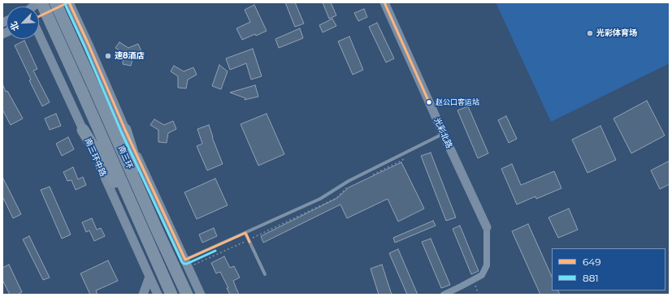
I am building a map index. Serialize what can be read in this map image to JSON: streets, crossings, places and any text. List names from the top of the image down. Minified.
{"streets":{"highway":["南三环"],"street":["光彩北路","南三环中路"]},"places":["光彩体育场","速8酒店","赵公口客运站"],"lines":["transit line 649","transit line 881"],"legend":["649","881"],"north":"bottom left"}
